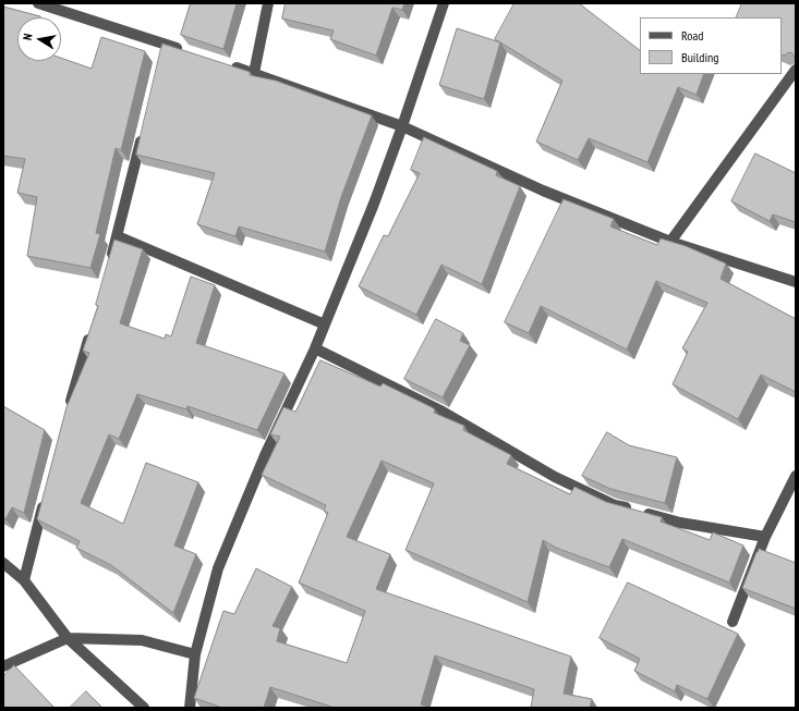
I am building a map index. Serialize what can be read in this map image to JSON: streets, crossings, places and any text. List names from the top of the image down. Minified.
{"legend":["Road","Building"],"north":"left"}
